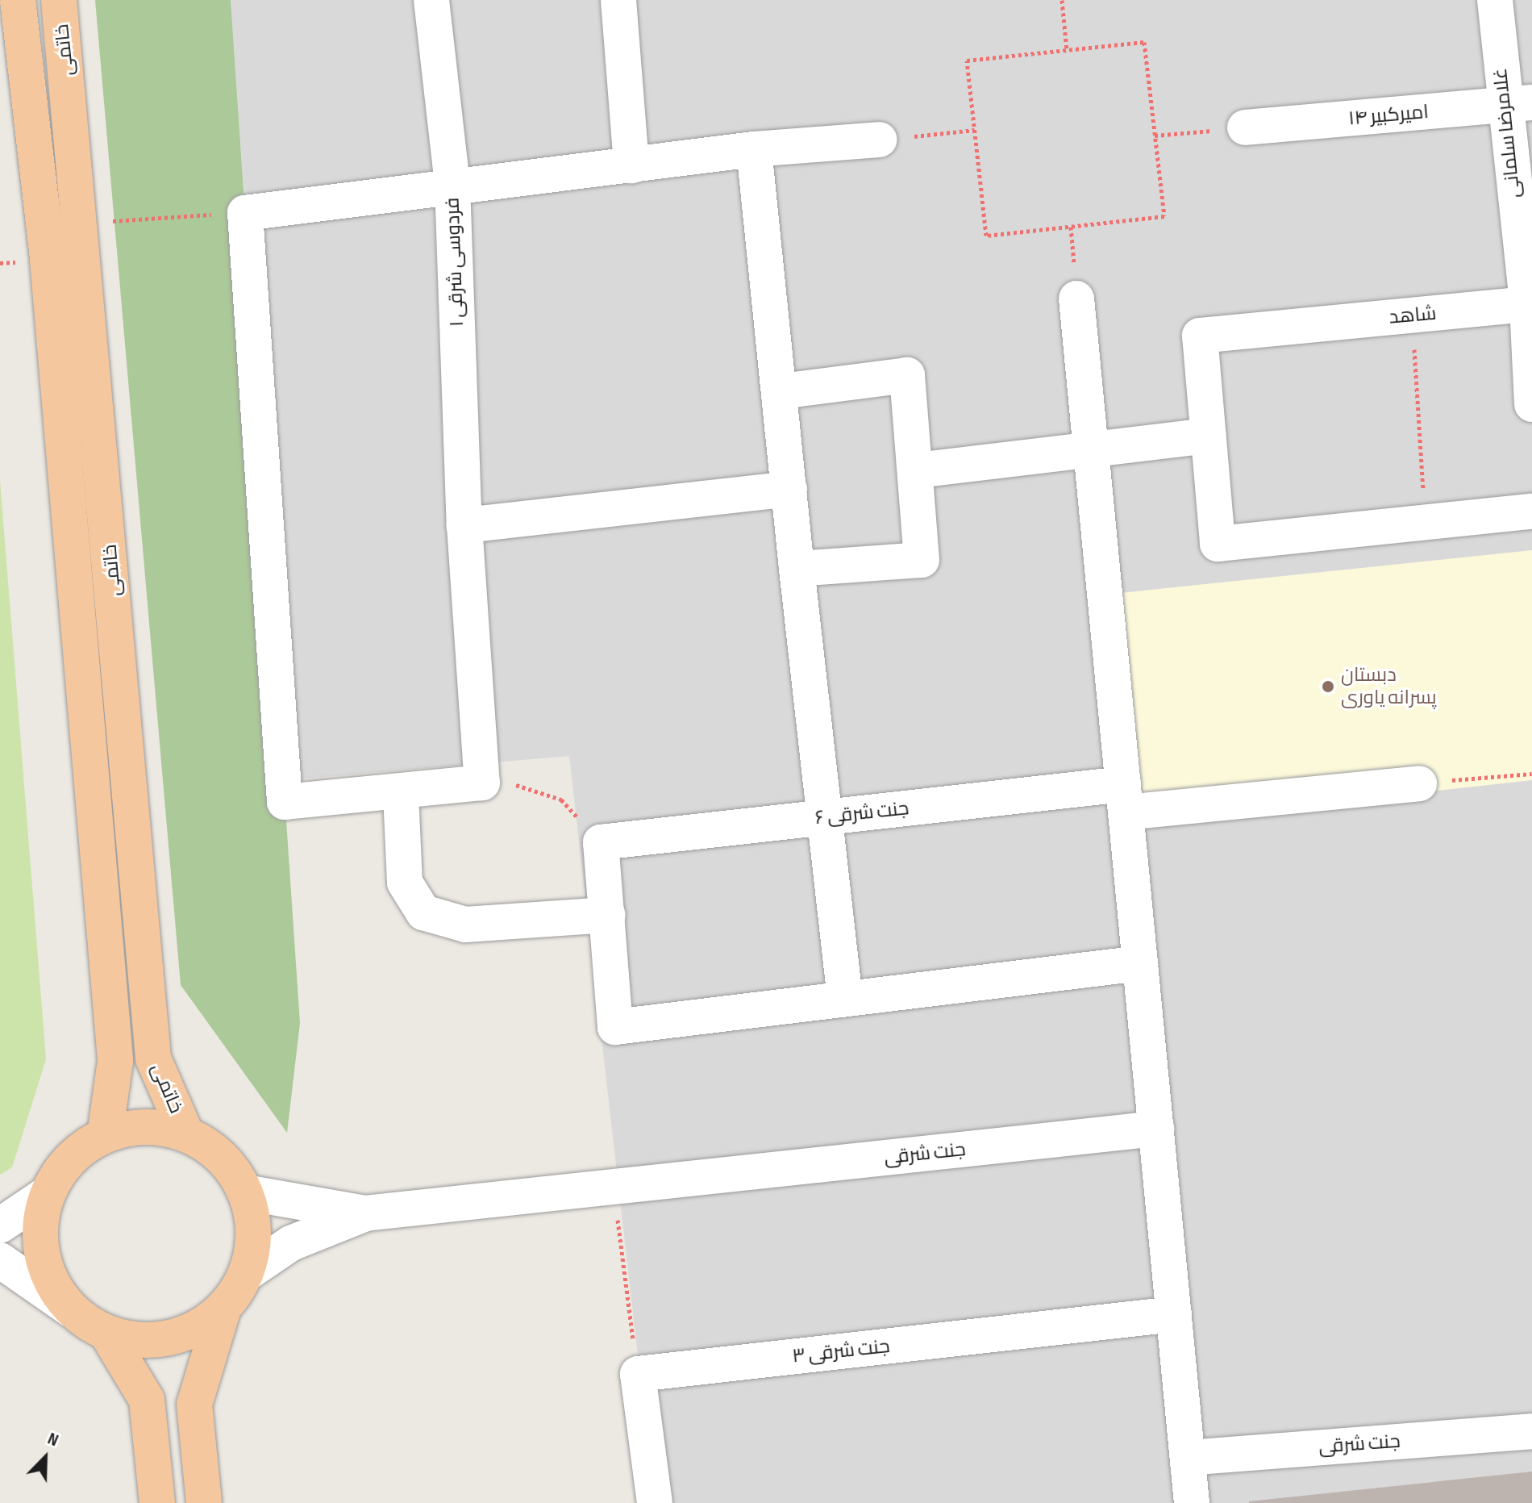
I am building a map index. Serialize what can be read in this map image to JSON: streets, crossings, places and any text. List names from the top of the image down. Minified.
{"streets":{"main road":["خاتمی"],"street":["امیرکبیر ۱۴","غلامرضا سلمانی","فردوسی شرقی ۱","شاهد","جنت شرقی ۶","جنت شرقی","جنت شرقی ۳"]},"crossings":[["امیرکبیر ۱۴","غلامرضا سلمانی"],["غلامرضا سلمانی","شاهد"]],"places":["دبستان پسرانه یاوری"],"north":"top right"}
